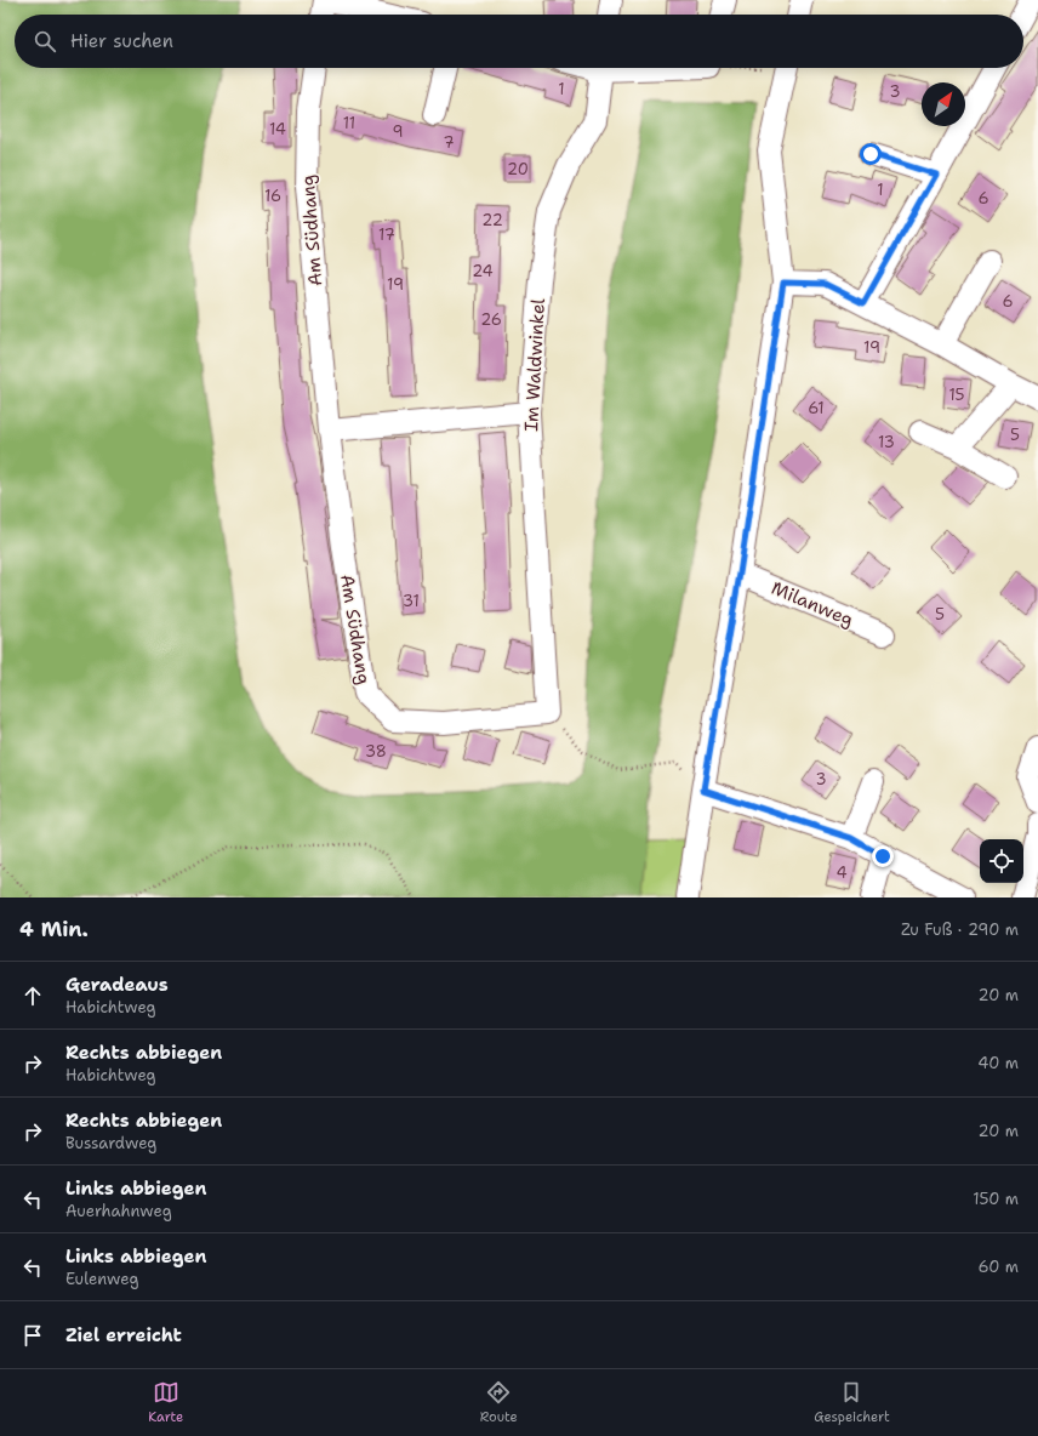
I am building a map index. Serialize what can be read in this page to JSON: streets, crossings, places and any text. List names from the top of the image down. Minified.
{"streets":{"street":["Am Südhang","Im Waldwinkel","Milanweg"]},"crossings":[["Am Südhang","Im Waldwinkel"]],"house_numbers":["1","3","11","14","9","7","20","1","16","6","22","17","24","19","6","26","19","15","61","5","13","31","5","38","3","4"],"north":"top right","page":{"search":"Hier suchen","heading":["4 Min.","Zu Fuß · 290 m"],"list":[["Geradeaus","Habichtweg","20 m"],["Rechts abbiegen","Habichtweg","40 m"],["Rechts abbiegen","Bussardweg","20 m"],["Links abbiegen","Auerhahnweg","150 m"],["Links abbiegen","Eulenweg","60 m"],"Ziel erreicht"],"nav":["Karte","Route","Gespeichert"]}}
